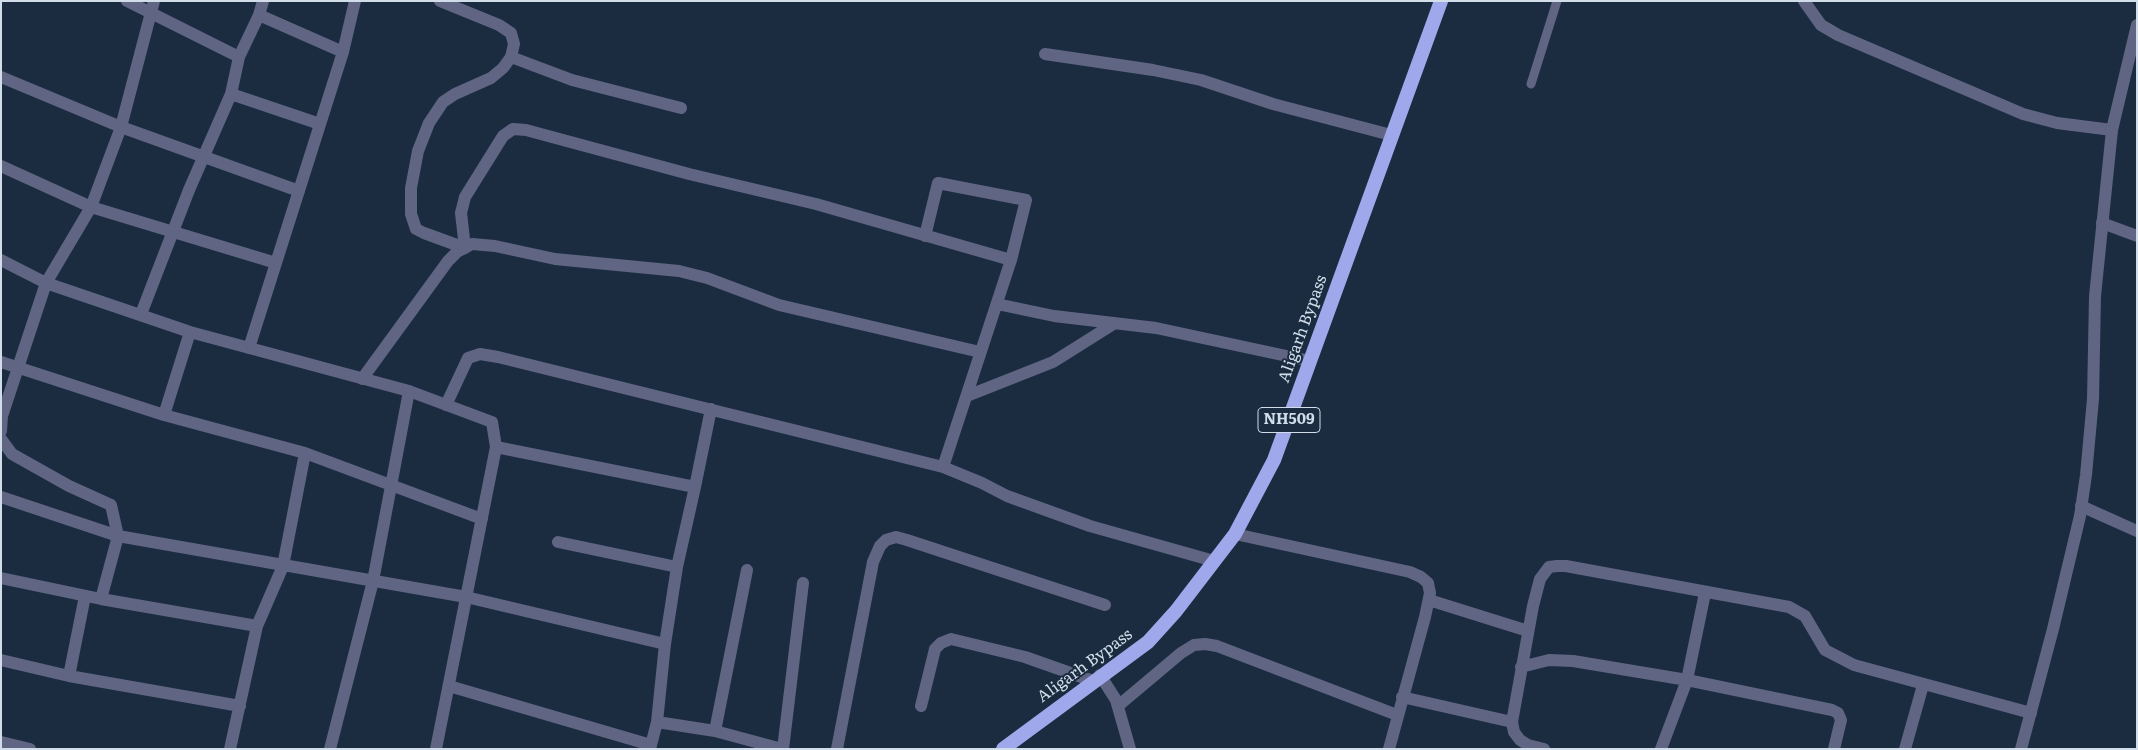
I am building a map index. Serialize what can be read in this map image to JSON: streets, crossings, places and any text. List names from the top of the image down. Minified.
{"streets":{"highway":["Aligarh Bypass","NH509"]}}
